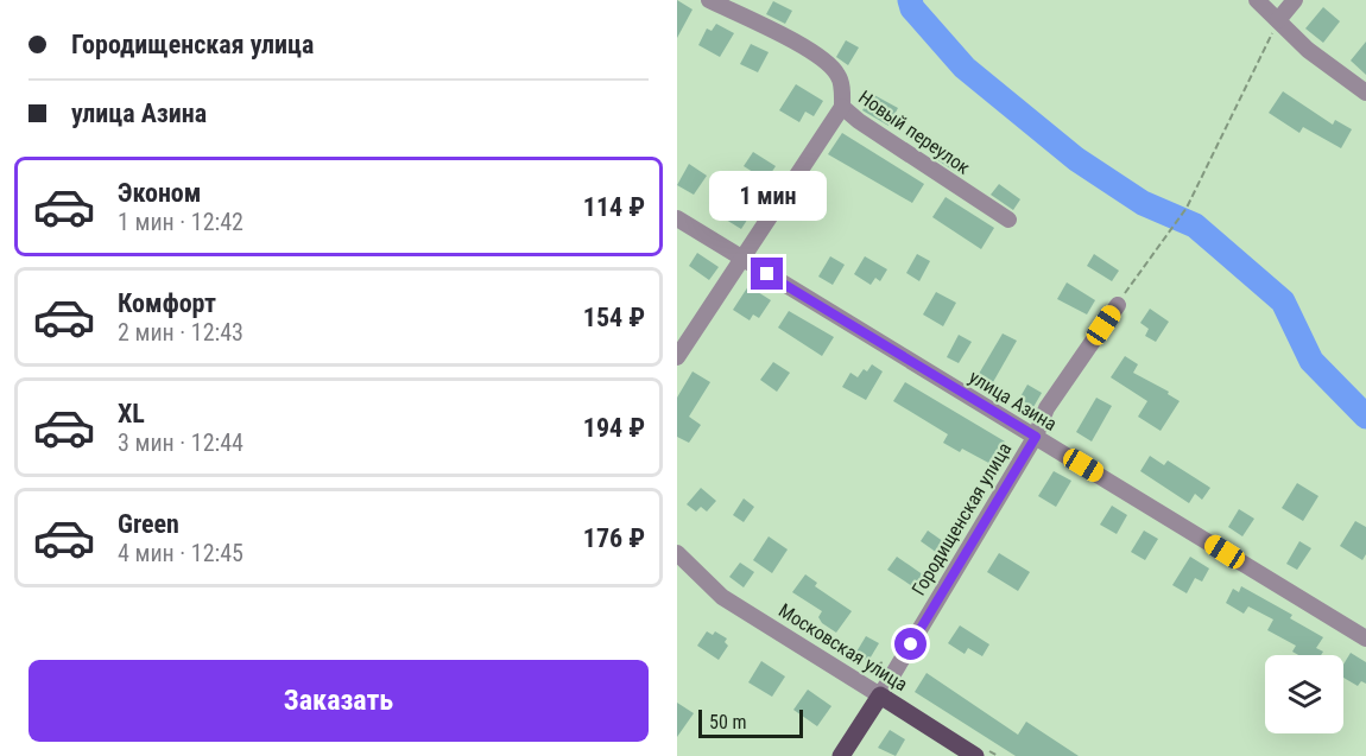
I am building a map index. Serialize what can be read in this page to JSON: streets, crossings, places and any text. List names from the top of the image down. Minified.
{"streets":{"main road":["Городищенская улица","Московская улица"],"street":["Новый переулок","улица Азина"]},"crossings":[["улица Азина","Городищенская улица"],["Городищенская улица","Московская улица"]],"scale_bar":"50 m","page":{"banner":["Городищенская улица","улица Азина"],"list":[{"name":"Эконом","note":"1 мин · 12:42","value":"114 ₽"},{"name":"Комфорт","note":"2 мин · 12:43","value":"154 ₽"},{"name":"XL","note":"3 мин · 12:44","value":"194 ₽"},{"name":"Green","note":"4 мин · 12:45","value":"176 ₽"}],"bubble":"1 мин","buttons":"Заказать","scale":"50 m"}}
